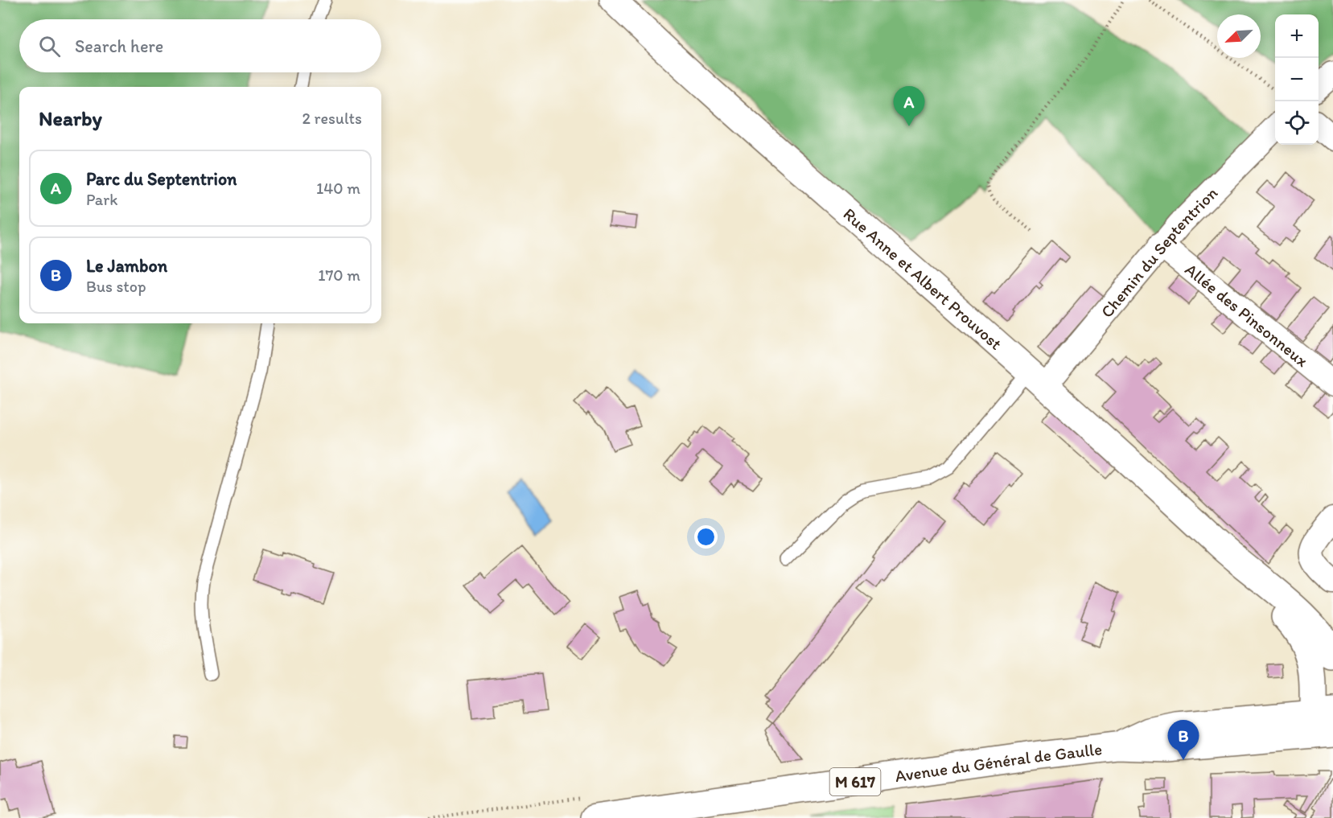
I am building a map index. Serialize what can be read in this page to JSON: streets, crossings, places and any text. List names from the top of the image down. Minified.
{"streets":{"street":["Chemin du Septentrion","Rue Anne et Albert Prouvost","Allée des Pinsonneux","Avenue du Général de Gaulle","M 617"]},"crossings":[["Chemin du Septentrion","Rue Anne et Albert Prouvost"],["Chemin du Septentrion","Allée des Pinsonneux"],["Rue Anne et Albert Prouvost","Avenue du Général de Gaulle"]],"north":"bottom left","page":{"map_buttons":["+","−"],"search":"Search here","pins":["A","B"],"heading":["Nearby","2 results"],"list":[{"mark":"A","name":"Parc du Septentrion","note":"Park","value":"140 m"},{"mark":"B","name":"Le Jambon","note":"Bus stop","value":"170 m"}]}}
